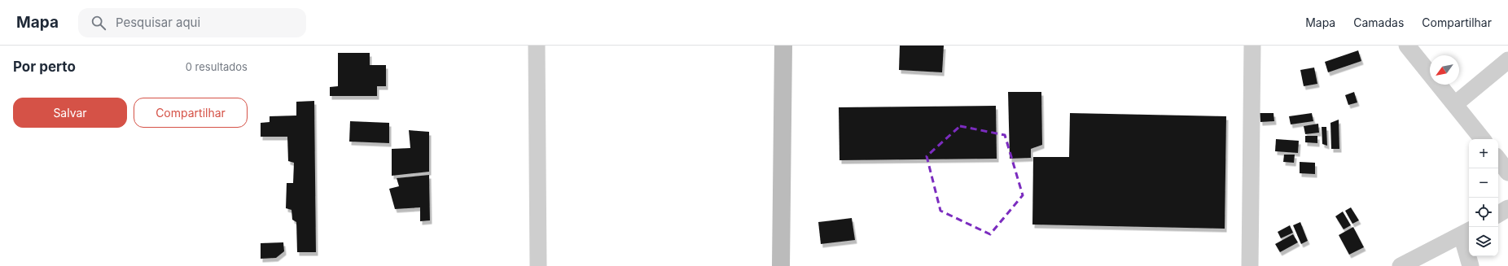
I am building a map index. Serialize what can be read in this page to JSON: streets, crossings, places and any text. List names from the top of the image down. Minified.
{"north":"bottom left","page":{"header":"Mapa","search":"Pesquisar aqui","nav":["Mapa","Camadas","Compartilhar"],"heading":["Por perto","0 resultados"],"buttons":["Salvar","Compartilhar"],"map_buttons":["+","−"]}}
